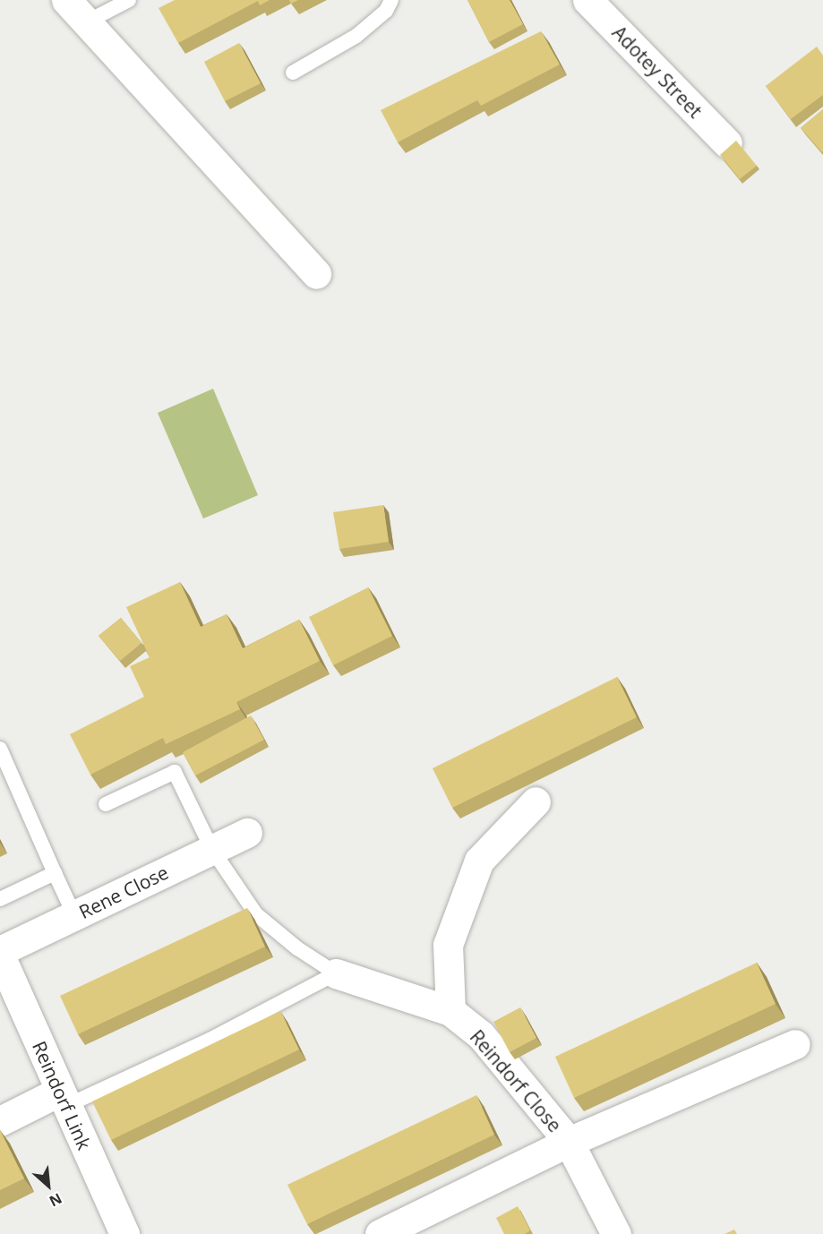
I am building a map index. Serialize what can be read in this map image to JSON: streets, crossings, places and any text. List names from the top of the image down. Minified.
{"streets":{"street":["Adotey Street","Rene Close","Reindorf Close","Reindorf Link"]},"north":"bottom right"}
